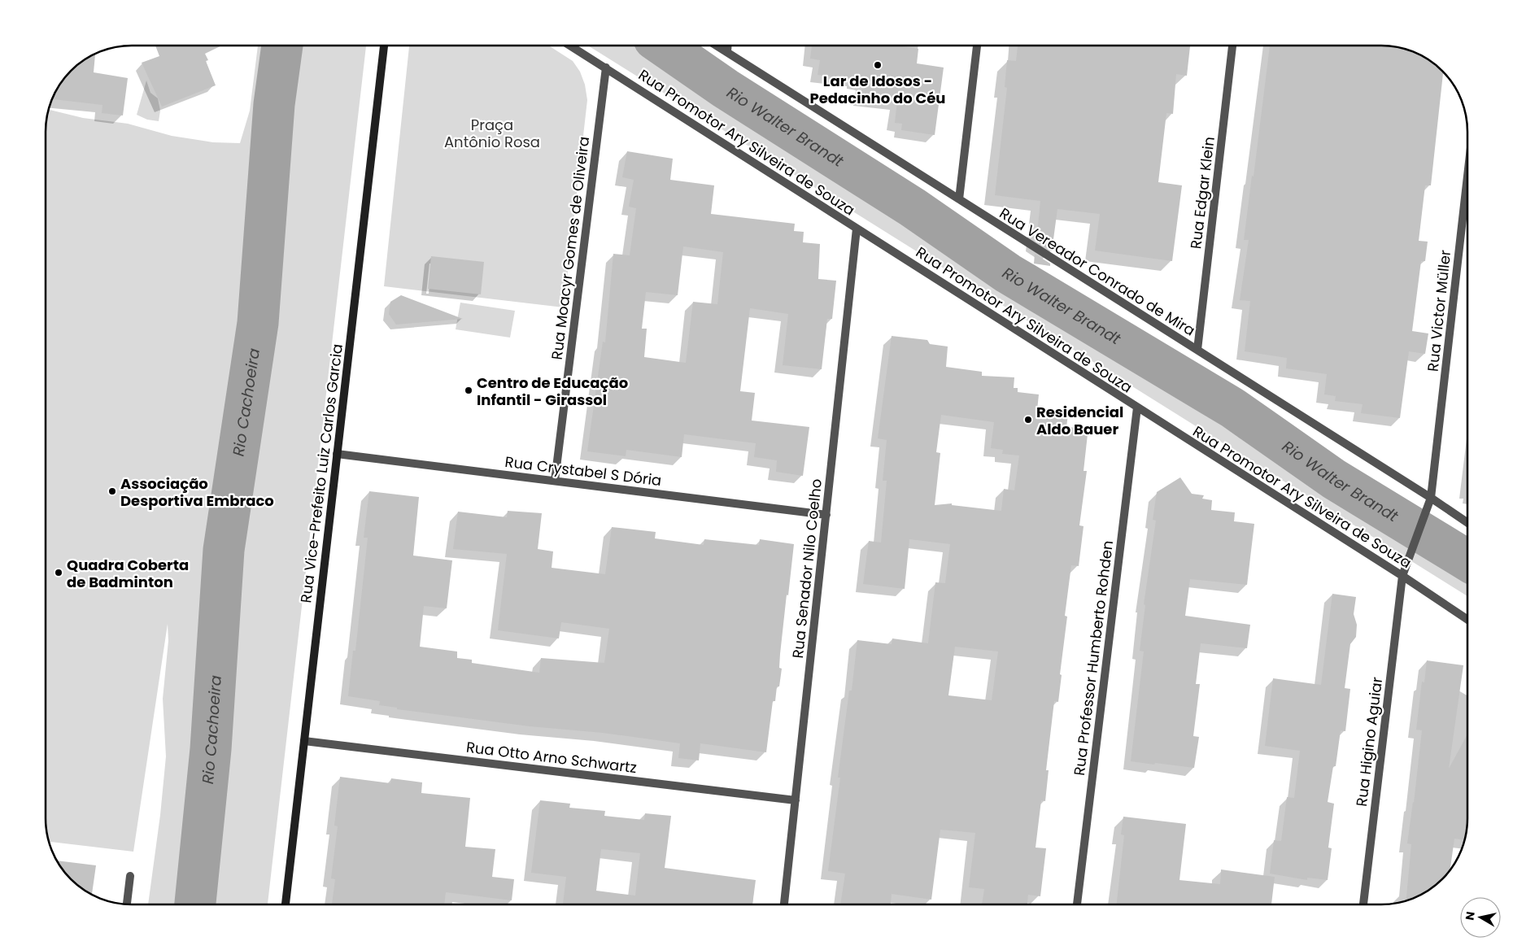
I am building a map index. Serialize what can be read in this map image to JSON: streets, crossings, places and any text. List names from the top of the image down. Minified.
{"streets":{"main road":["Rua Vice-Prefeito Luiz Carlos Garcia"],"street":["Rua Promotor Ary Silveira de Souza","Rua Edgar Klein","Rua Moacyr Gomes de Oliveira","Rua Vereador Conrado de Mira","Rua Victor Müller","Rua Crystabel S Dória","Rua Senador Nilo Coelho","Rua Professor Humberto Rohden","Rua Higino Aguiar","Rua Otto Arno Schwartz"]},"crossings":[["Rua Promotor Ary Silveira de Souza","Rua Moacyr Gomes de Oliveira"],["Rua Promotor Ary Silveira de Souza","Rua Victor Müller"],["Rua Promotor Ary Silveira de Souza","Rua Senador Nilo Coelho"],["Rua Promotor Ary Silveira de Souza","Rua Professor Humberto Rohden"],["Rua Promotor Ary Silveira de Souza","Rua Higino Aguiar"],["Rua Edgar Klein","Rua Vereador Conrado de Mira"],["Rua Moacyr Gomes de Oliveira","Rua Crystabel S Dória"],["Rua Vereador Conrado de Mira","Rua Victor Müller"],["Rua Victor Müller","Rua Higino Aguiar"],["Rua Crystabel S Dória","Rua Vice-Prefeito Luiz Carlos Garcia"],["Rua Crystabel S Dória","Rua Senador Nilo Coelho"],["Rua Vice-Prefeito Luiz Carlos Garcia","Rua Otto Arno Schwartz"],["Rua Senador Nilo Coelho","Rua Otto Arno Schwartz"]],"water":["Rio Walter Brandt","Rio Cachoeira"],"parks":["Praça Antônio Rosa"],"places":["Lar de Idosos - Pedacinho do Céu","Centro de Educação Infantil - Girassol","Residencial Aldo Bauer","Associação Desportiva Embraco","Quadra Coberta de Badminton"],"north":"left"}
